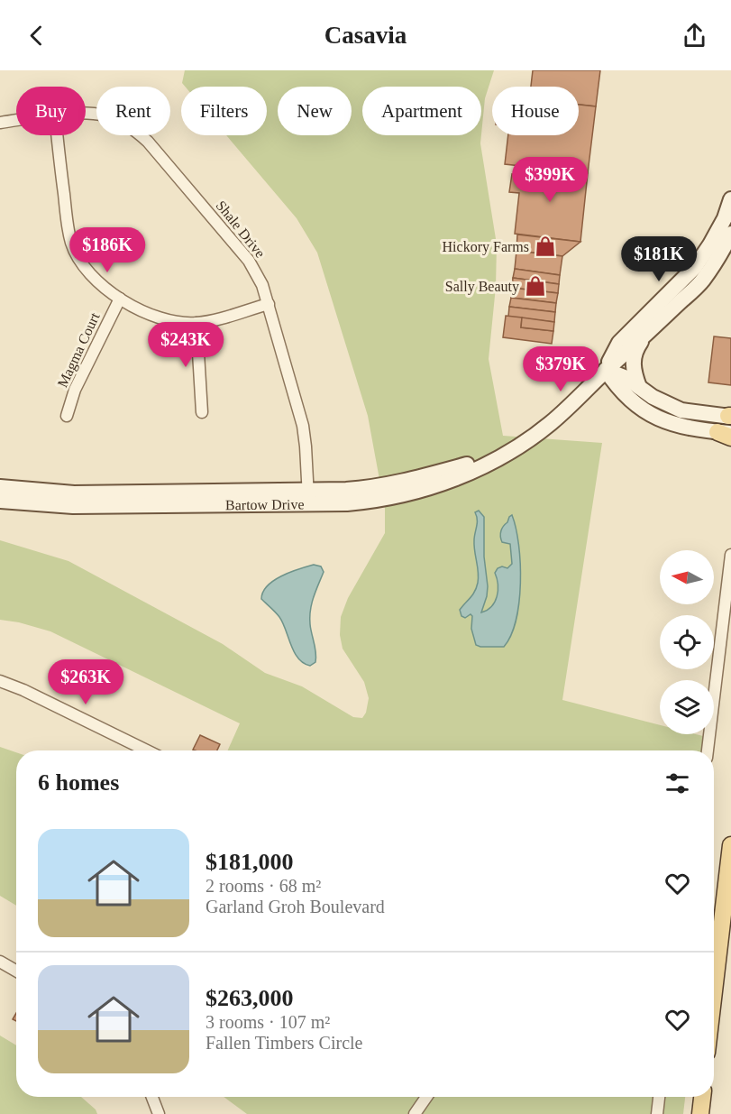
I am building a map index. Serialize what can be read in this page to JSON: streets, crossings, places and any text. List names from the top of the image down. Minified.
{"streets":{"street":["Shale Drive","Magma Court","Bartow Drive"]},"crossings":[["Shale Drive","Bartow Drive"]],"places":{"shop":["Hickory Farms","Sally Beauty"]},"north":"left","page":{"header":"Casavia","chip":["Buy","Rent","Filters","New","Apartment","House"],"price":["$399K","$186K","$181K","$243K","$379K","$263K"],"heading":"6 homes","list":[{"name":"$181,000","note":"2 rooms · 68 m² · Garland Groh Boulevard"},{"name":"$263,000","note":"3 rooms · 107 m² · Fallen Timbers Circle"}]}}
